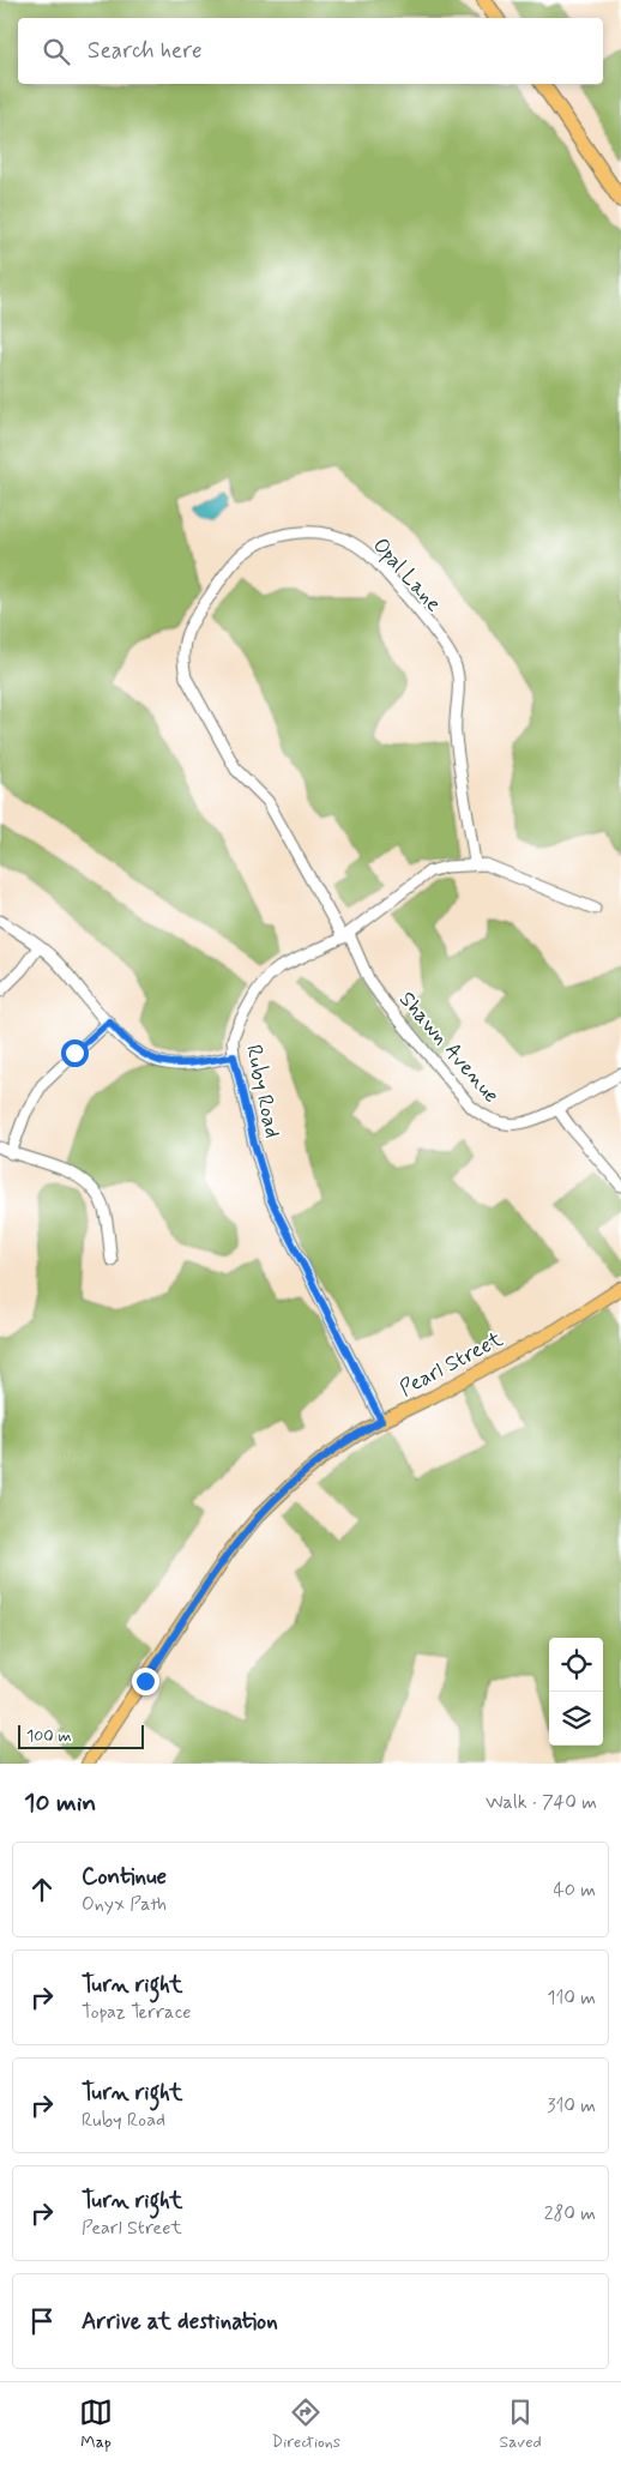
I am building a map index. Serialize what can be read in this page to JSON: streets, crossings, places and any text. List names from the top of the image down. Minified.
{"streets":{"main road":["Pearl Street"],"street":["Opal Lane","Shawn Avenue","Ruby Road"]},"crossings":[["Opal Lane","Shawn Avenue"],["Opal Lane","Ruby Road"],["Shawn Avenue","Ruby Road"],["Ruby Road","Pearl Street"]],"scale_bar":"100 m","page":{"search":"Search here","scale":"100 m","heading":["10 min","Walk · 740 m"],"list":[["Continue","Onyx Path","40 m"],["Turn right","Topaz Terrace","110 m"],["Turn right","Ruby Road","310 m"],["Turn right","Pearl Street","280 m"],"Arrive at destination"],"nav":["Map","Directions","Saved"]}}
